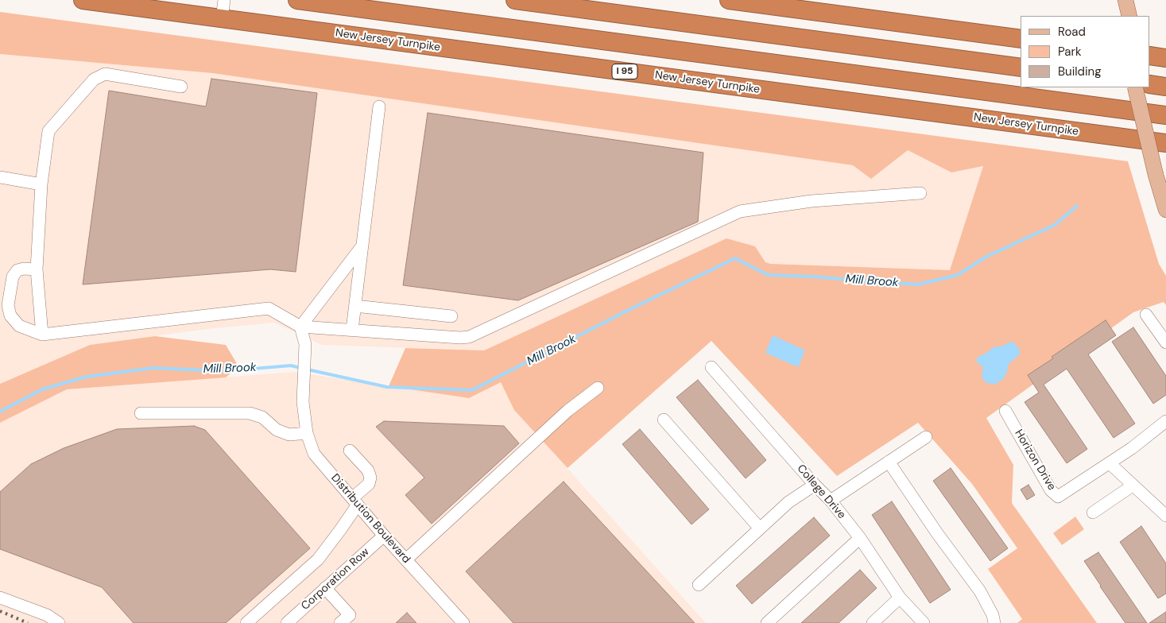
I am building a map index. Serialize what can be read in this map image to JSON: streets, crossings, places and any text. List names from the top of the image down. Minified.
{"streets":{"highway":["New Jersey Turnpike","I 95"],"street":["Horizon Drive","College Drive","Distribution Boulevard","Corporation Row"]},"crossings":[["Distribution Boulevard","Corporation Row"]],"water":["Mill Brook"],"legend":["Road","Park","Building"]}
